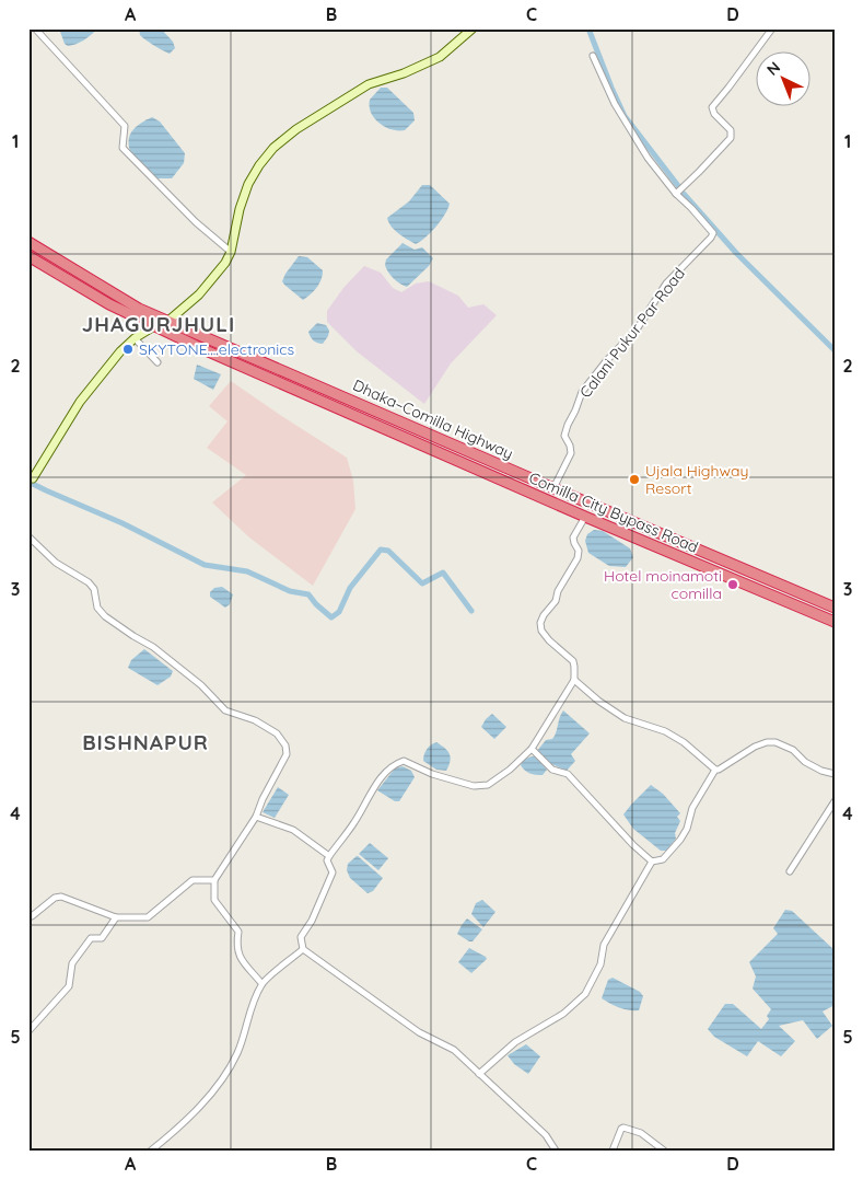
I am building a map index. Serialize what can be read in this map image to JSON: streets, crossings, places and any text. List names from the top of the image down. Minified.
{"streets":{"highway":["Dhaka–Comilla Highway","Comilla City Bypass Road"],"street":["Calani Pukur Par Road"]},"crossings":[["Calani Pukur Par Road","Dhaka–Comilla Highway"]],"districts":["JHAGURJHULI","BISHNAPUR"],"places":["SKYTONE....electronics","Ujala Highway Resort","Hotel moinamoti comilla"],"north":"top left","grid":{"columns":["A","B","C","D"],"rows":["1","2","3","4","5"]}}
